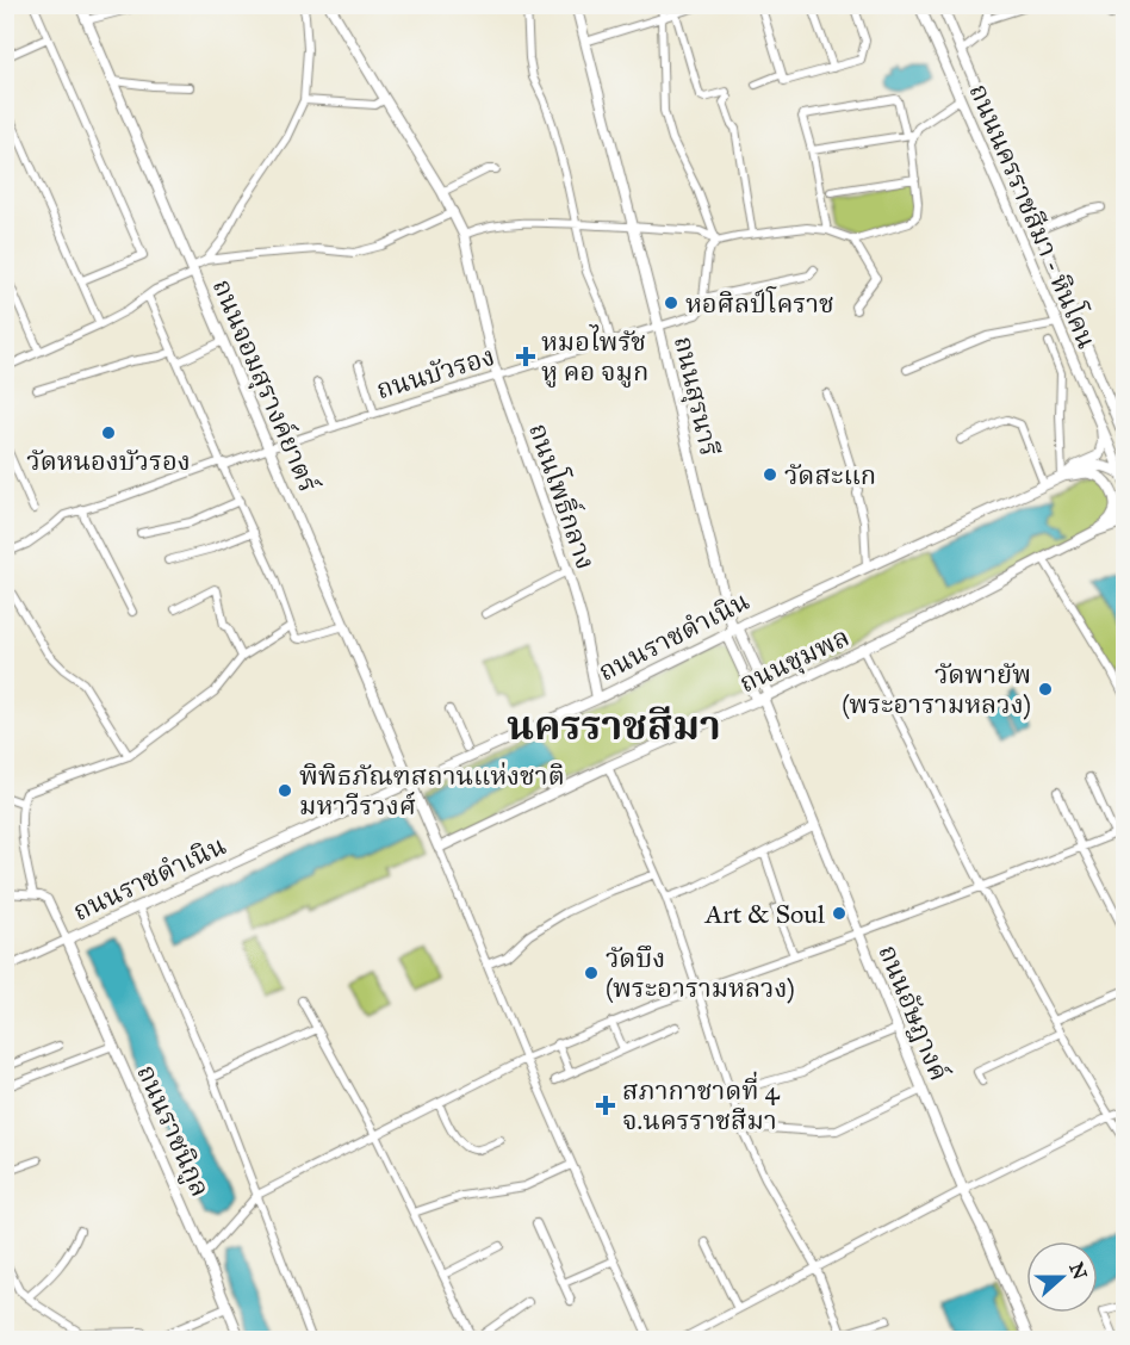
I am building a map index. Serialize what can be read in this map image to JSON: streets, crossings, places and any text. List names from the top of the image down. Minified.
{"streets":{"main road":["ถนนนครราชสีมา - หินโคน","ถนนจอมสุรางค์ยาตร์","ถนนสุรนารี","ถนนโพธิ์กลาง","ถนนราชดำเนิน","ถนนชุมพล","ถนนอัษฎางค์","ถนนราชนิกูล"],"street":["ถนนบัวรอง"]},"crossings":[["ถนนนครราชสีมา - หินโคน","ถนนราชดำเนิน"],["ถนนบัวรอง","ถนนจอมสุรางค์ยาตร์"],["ถนนบัวรอง","ถนนสุรนารี"],["ถนนบัวรอง","ถนนโพธิ์กลาง"],["ถนนจอมสุรางค์ยาตร์","ถนนราชดำเนิน"],["ถนนจอมสุรางค์ยาตร์","ถนนชุมพล"],["ถนนสุรนารี","ถนนราชดำเนิน"],["ถนนสุรนารี","ถนนชุมพล"],["ถนนสุรนารี","ถนนอัษฎางค์"],["ถนนโพธิ์กลาง","ถนนราชดำเนิน"],["ถนนราชดำเนิน","ถนนราชนิกูล"],["ถนนชุมพล","ถนนอัษฎางค์"]],"districts":["นครราชสีมา"],"places":{"other":["หอศิลป์โคราช","วัดหนองบัวรอง","วัดสะแก","วัดพายัพ (พระอารามหลวง)","พิพิธภัณฑสถานแห่งชาติ มหาวีรวงศ์","Art & Soul","วัดบึง (พระอารามหลวง)"],"health":["หมอไพรัช หู คอ จมูก","สภากาชาดที่ 4 จ.นครราชสีมา"]},"north":"right"}
